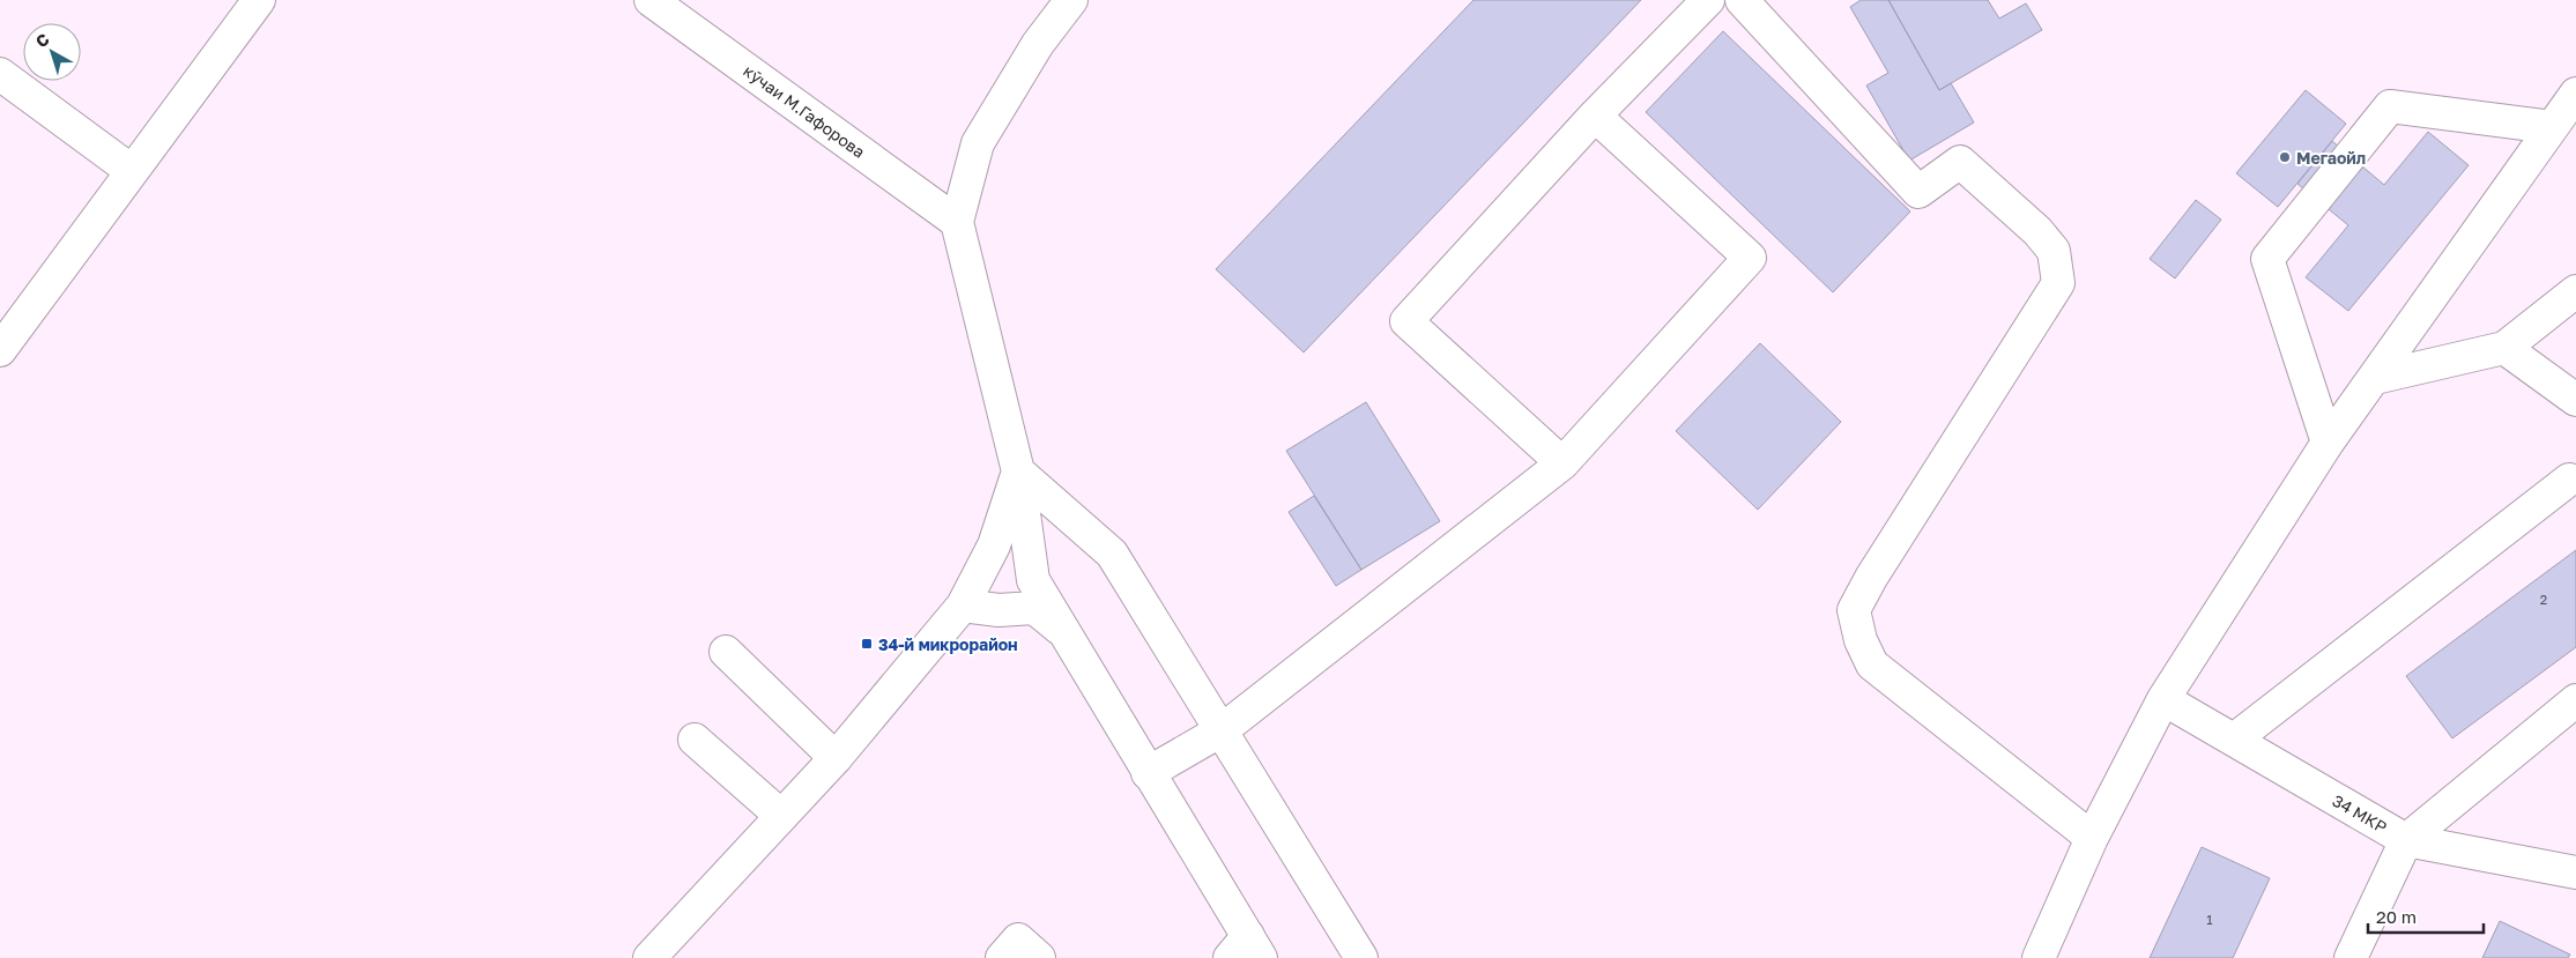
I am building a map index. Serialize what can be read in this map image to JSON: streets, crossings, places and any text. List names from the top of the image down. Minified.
{"streets":{"street":["кӯчаи М.Гафорова","34 МКР"]},"places":{"other":["Мегаойл"],"transit":["34-й микрорайон"]},"house_numbers":["2","1"],"scale_bar":"20 m","north":"top left"}
